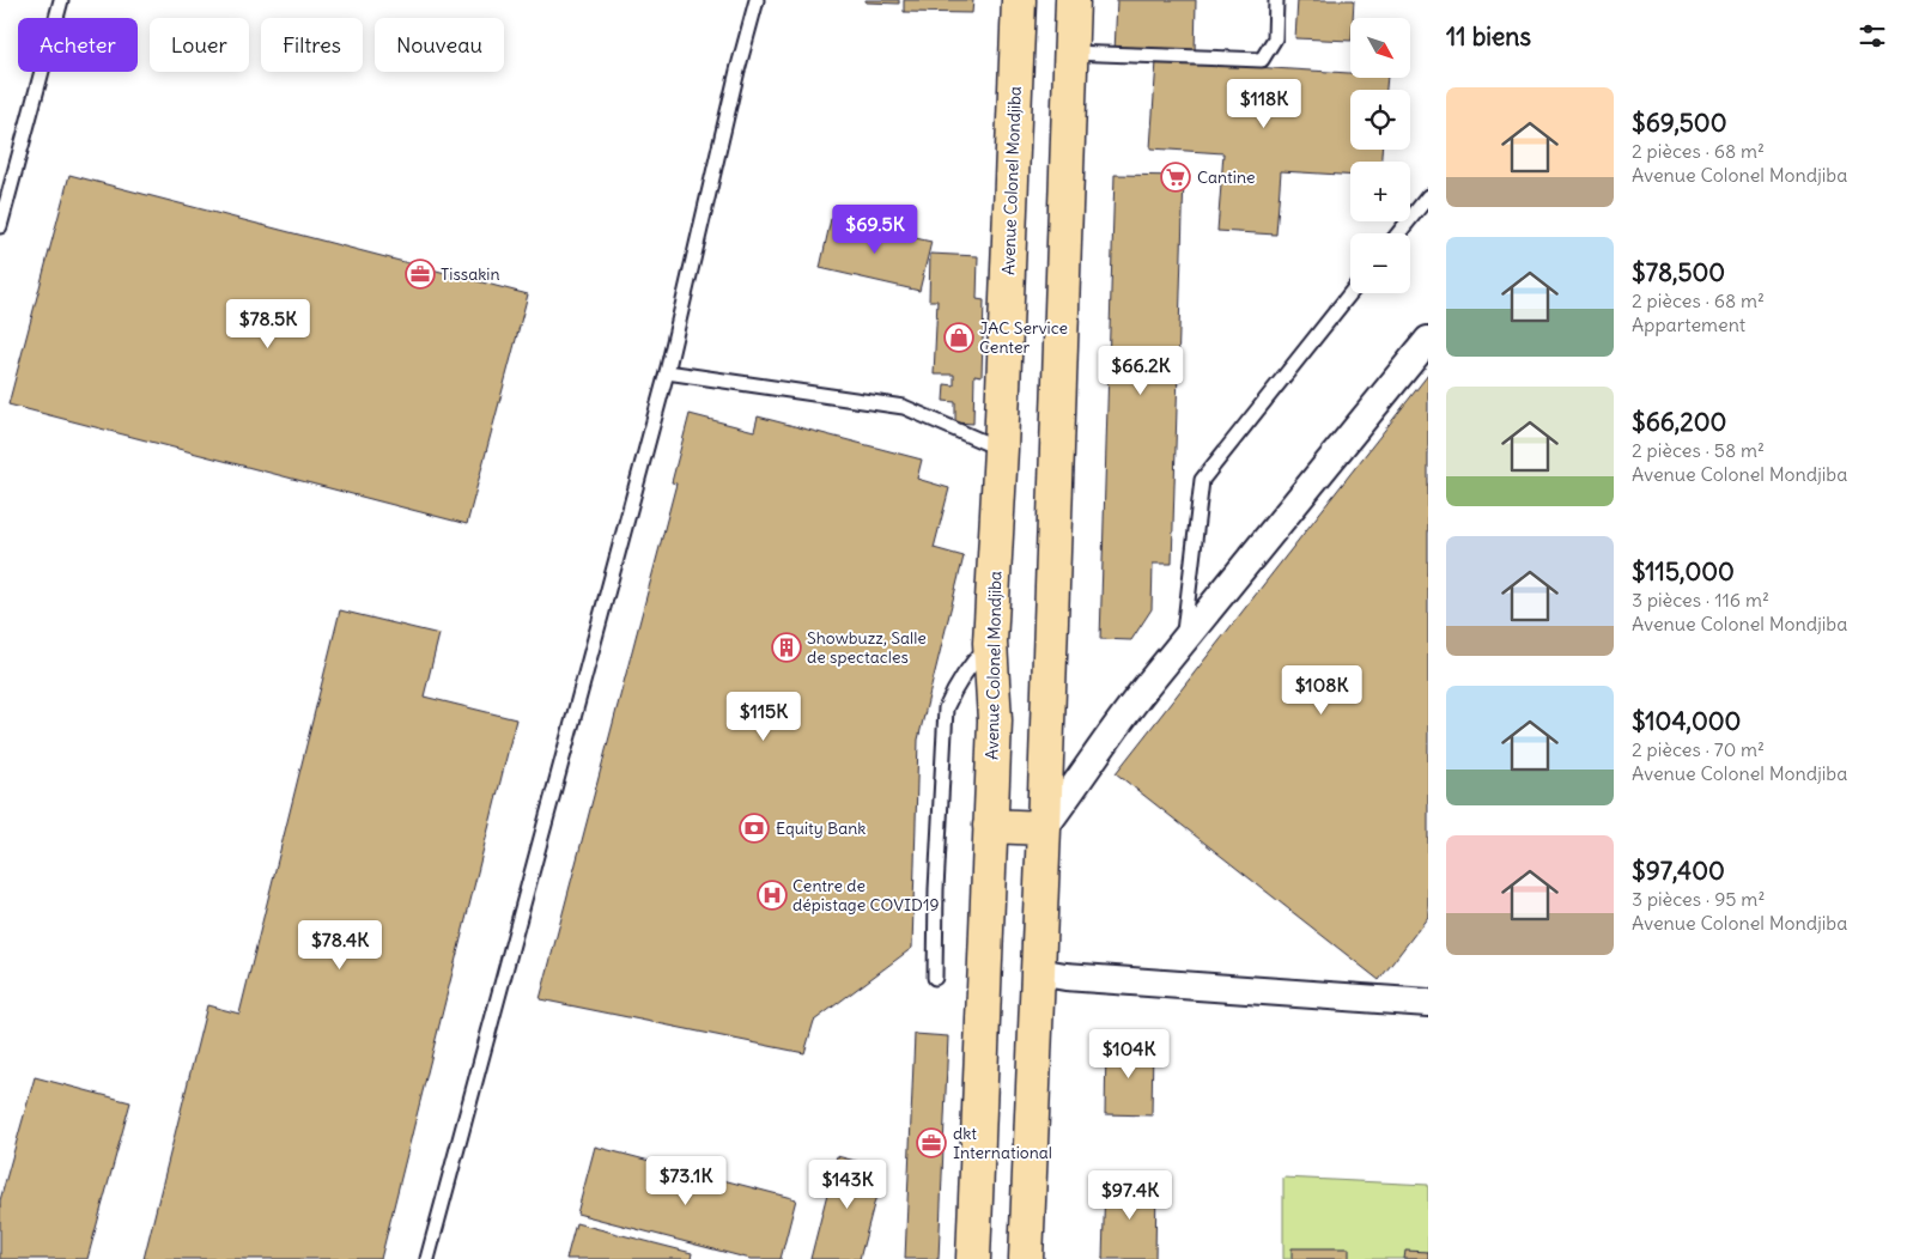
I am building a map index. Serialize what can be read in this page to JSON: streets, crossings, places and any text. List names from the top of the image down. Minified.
{"streets":{"main road":["Avenue Colonel Mondjiba"]},"places":{"supermarket":["Cantine"],"office":["Tissakin","dkt International"],"shop":["JAC Service Center"],"building":["Showbuzz, Salle de spectacles"],"bank":["Equity Bank"],"hospital":["Centre de dépistage COVID19"]},"north":"bottom right","page":{"heading":"11 biens","map_buttons":["+","−"],"chip":["Acheter","Louer","Filtres","Nouveau"],"list":[{"name":"$69,500","note":"2 pièces · 68 m² · Avenue Colonel Mondjiba"},{"name":"$78,500","note":"2 pièces · 68 m² · Appartement"},{"name":"$66,200","note":"2 pièces · 58 m² · Avenue Colonel Mondjiba"},{"name":"$115,000","note":"3 pièces · 116 m² · Avenue Colonel Mondjiba"},{"name":"$104,000","note":"2 pièces · 70 m² · Avenue Colonel Mondjiba"},{"name":"$97,400","note":"3 pièces · 95 m² · Avenue Colonel Mondjiba"}],"price":["$118K","$69.5K","$78.5K","$66.2K","$108K","$115K","$78.4K","$104K","$73.1K","$143K","$97.4K"]}}
